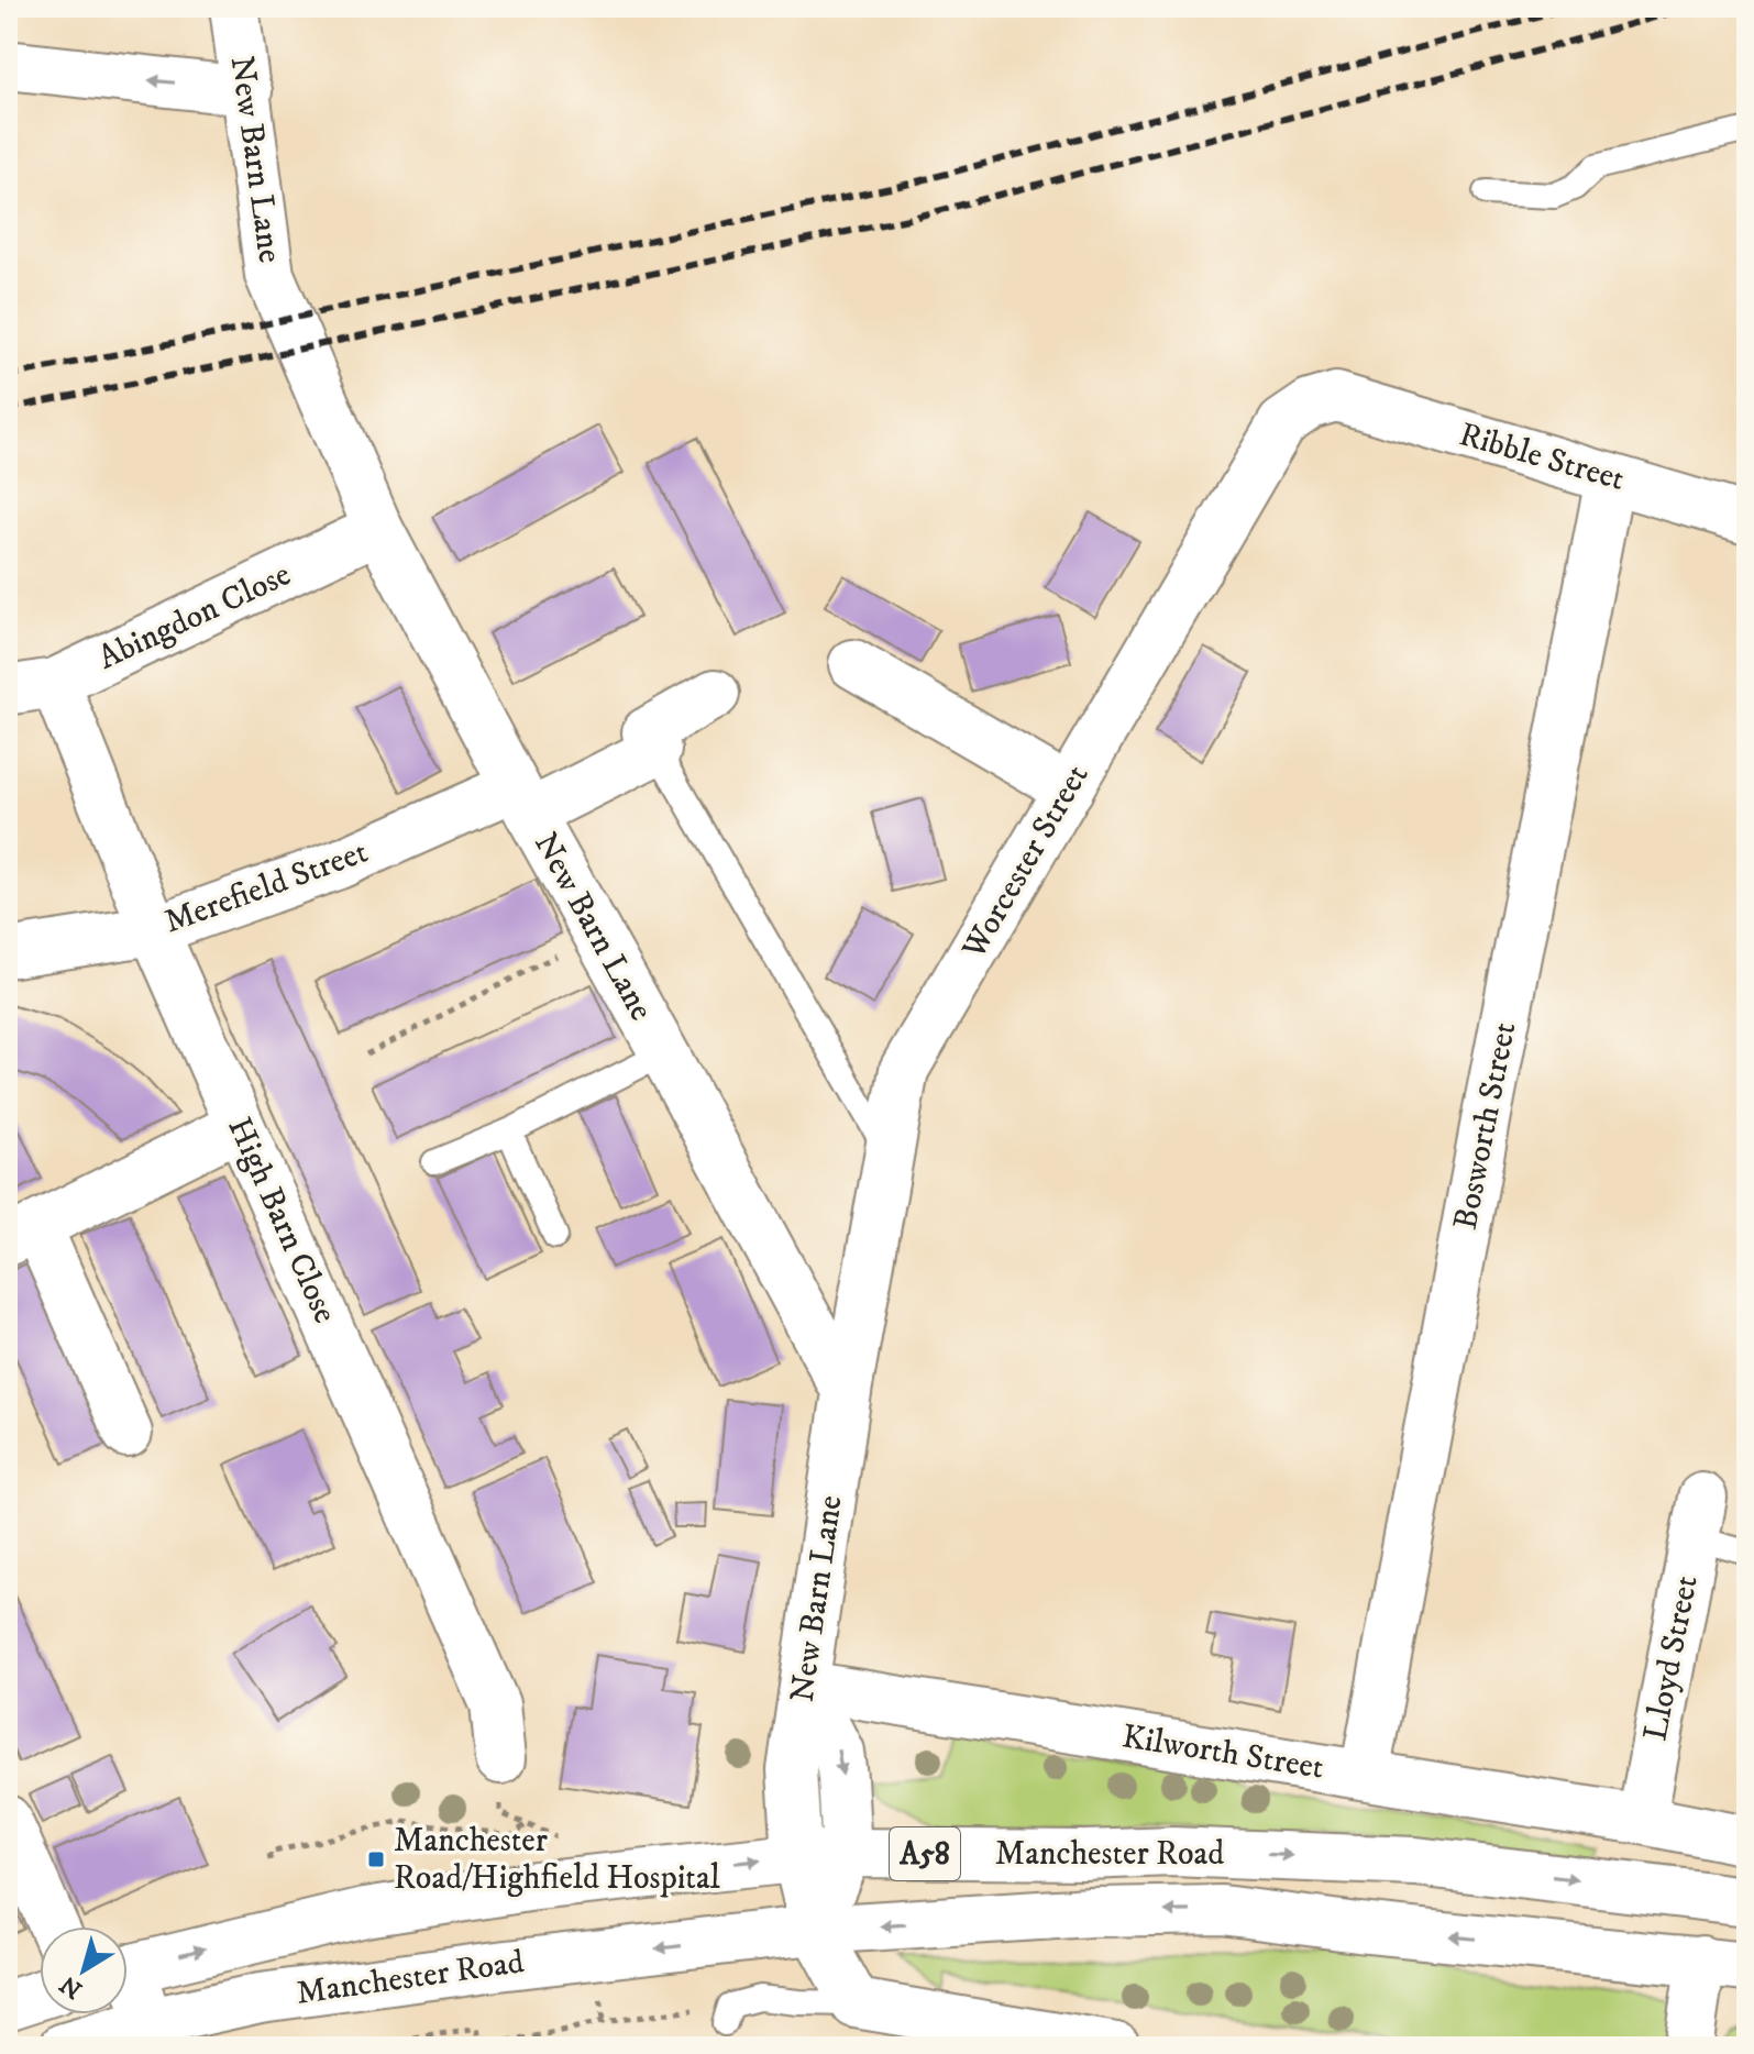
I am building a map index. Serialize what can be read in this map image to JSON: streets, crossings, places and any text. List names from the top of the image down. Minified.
{"streets":{"main road":["New Barn Lane","Ribble Street","Abingdon Close","Worcester Street","Merefield Street","Bosworth Street","High Barn Close","Lloyd Street","Kilworth Street","A58","Manchester Road"]},"crossings":[["New Barn Lane","Abingdon Close"],["New Barn Lane","Worcester Street"],["New Barn Lane","Merefield Street"],["New Barn Lane","Kilworth Street"],["New Barn Lane","Manchester Road"],["Ribble Street","Worcester Street"],["Ribble Street","Bosworth Street"],["Abingdon Close","High Barn Close"],["Merefield Street","High Barn Close"],["Bosworth Street","Kilworth Street"],["Lloyd Street","Kilworth Street"]],"places":{"transit":["Manchester Road/Highfield Hospital"]},"north":"bottom left"}
